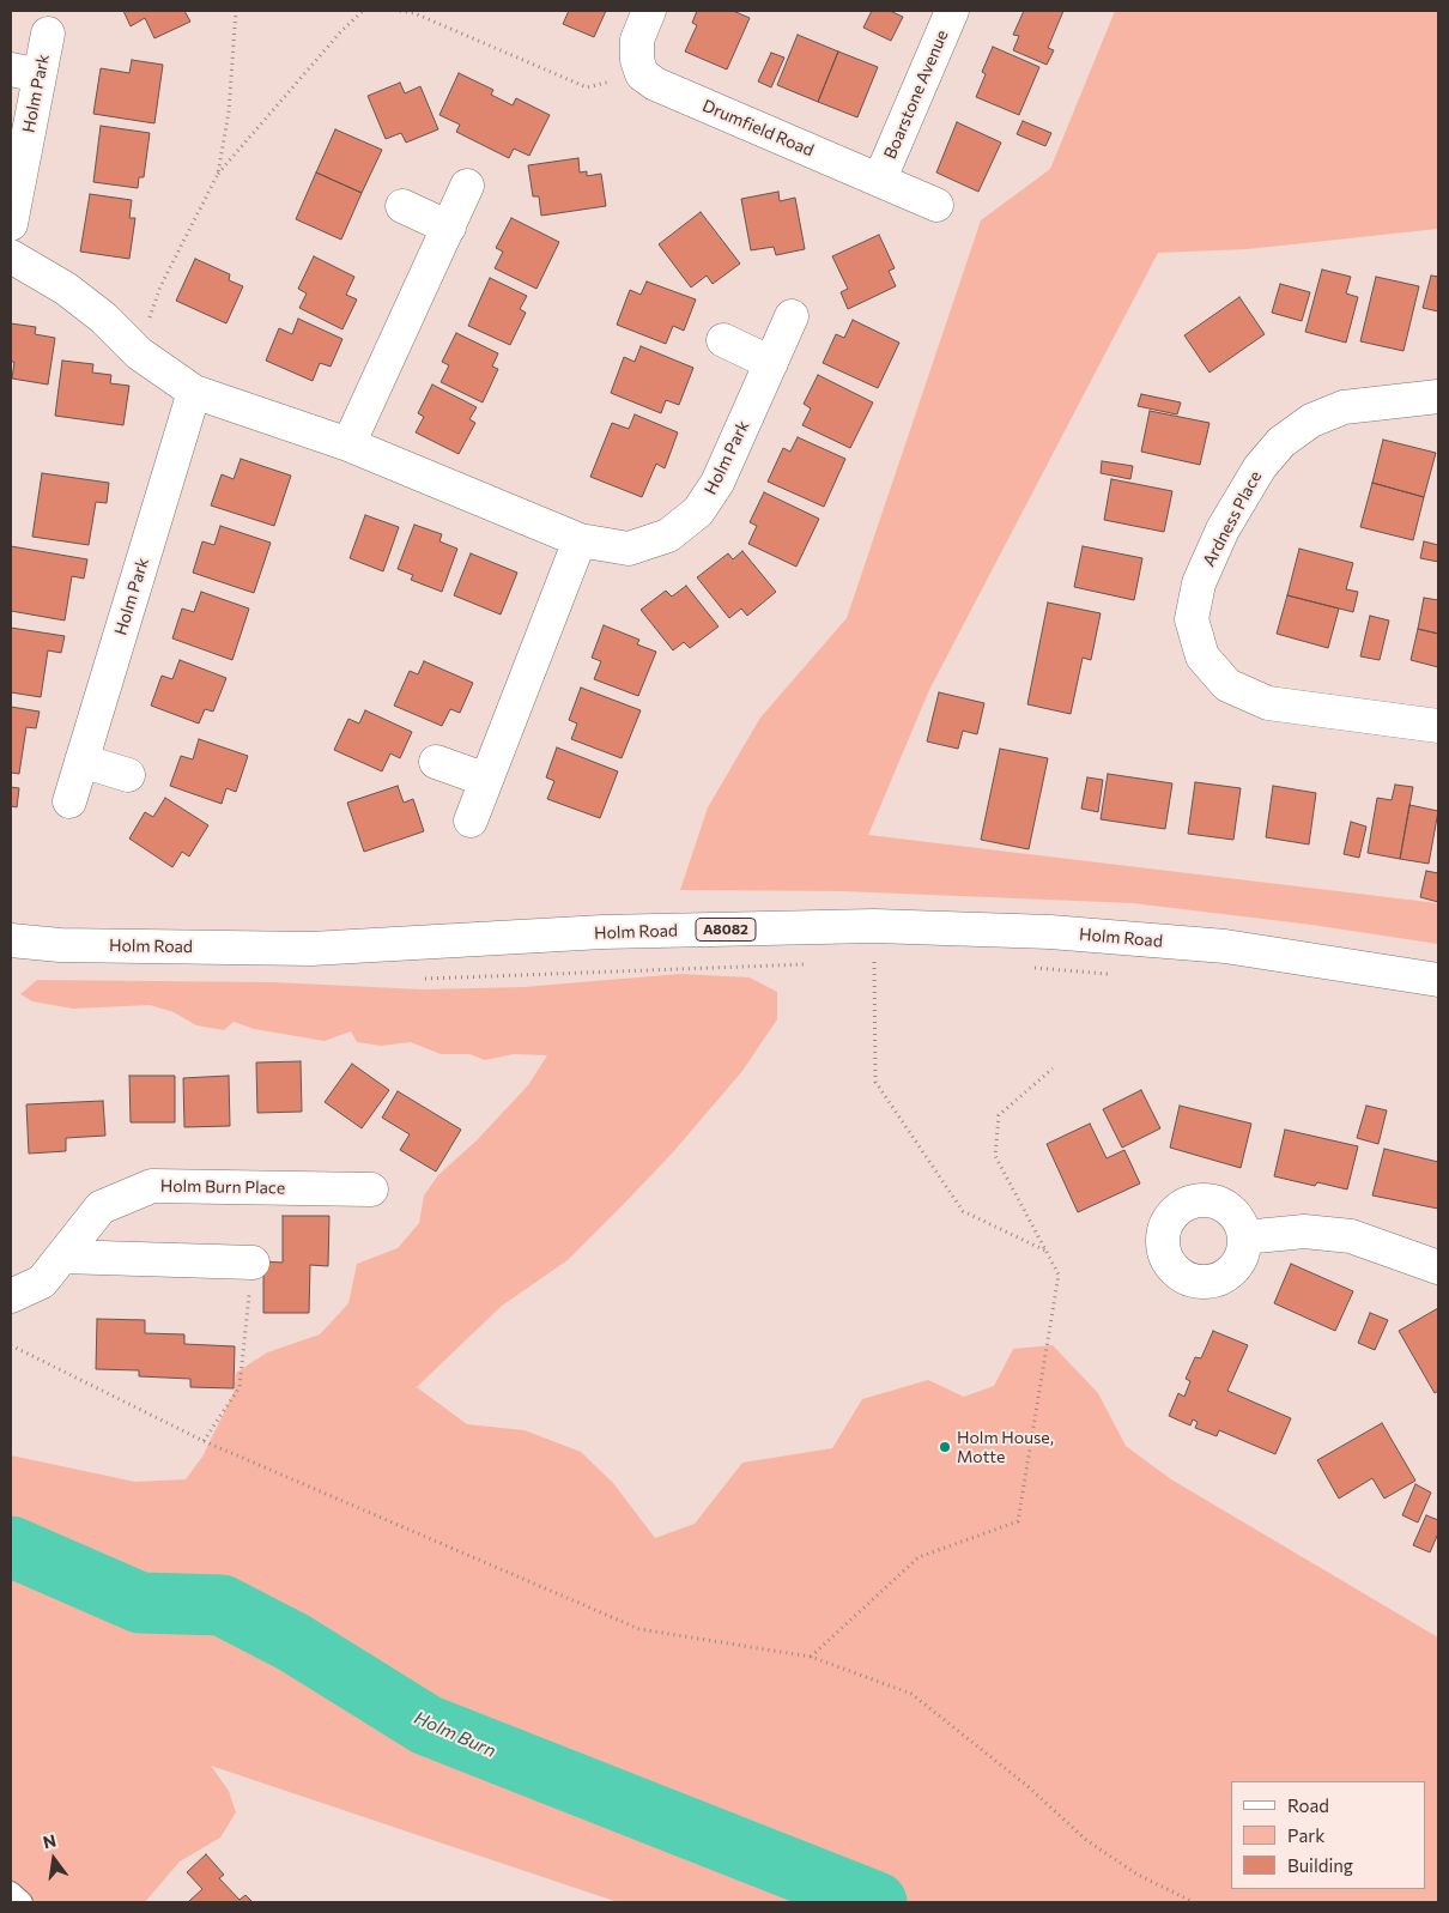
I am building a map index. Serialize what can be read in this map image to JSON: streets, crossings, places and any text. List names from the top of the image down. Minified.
{"streets":{"street":["Holm Park","Boarstone Avenue","Drumfield Road","Ardness Place","A8082","Holm Road","Holm Burn Place"]},"crossings":[["Boarstone Avenue","Drumfield Road"]],"water":["Holm Burn"],"places":["Holm House, Motte"],"legend":["Road","Park","Building"],"north":"top"}
